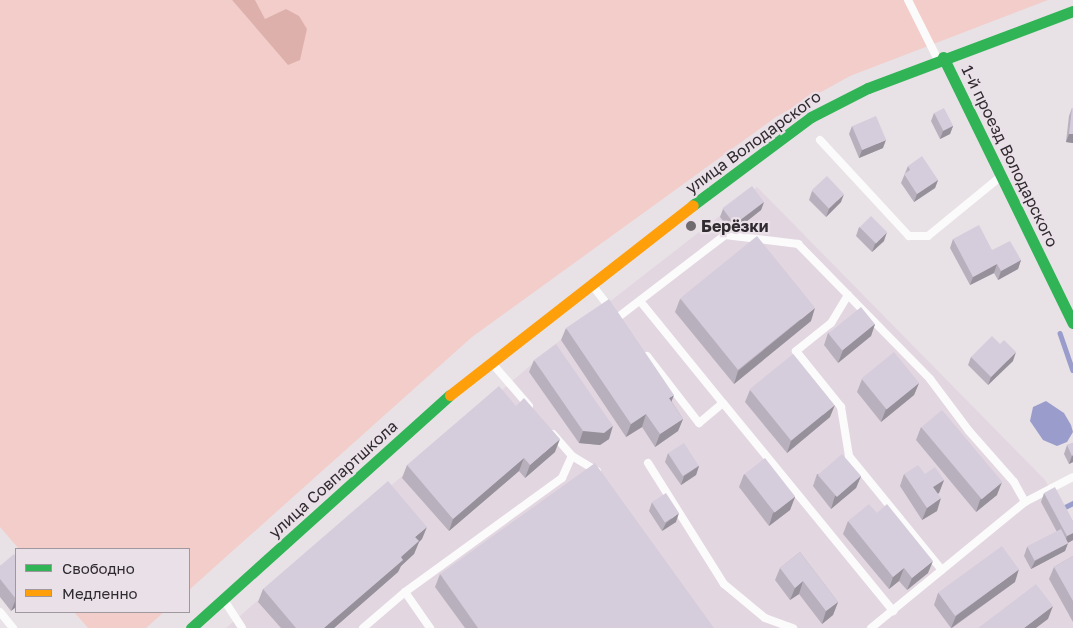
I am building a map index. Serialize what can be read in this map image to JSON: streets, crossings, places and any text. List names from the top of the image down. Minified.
{"streets":{"street":["улица Володарского","1-й проезд Володарского","улица Совпартшкола"]},"crossings":[["улица Володарского","1-й проезд Володарского"],["улица Володарского","улица Совпартшкола"]],"places":["Берёзки"],"legend":["Свободно","Медленно"]}
